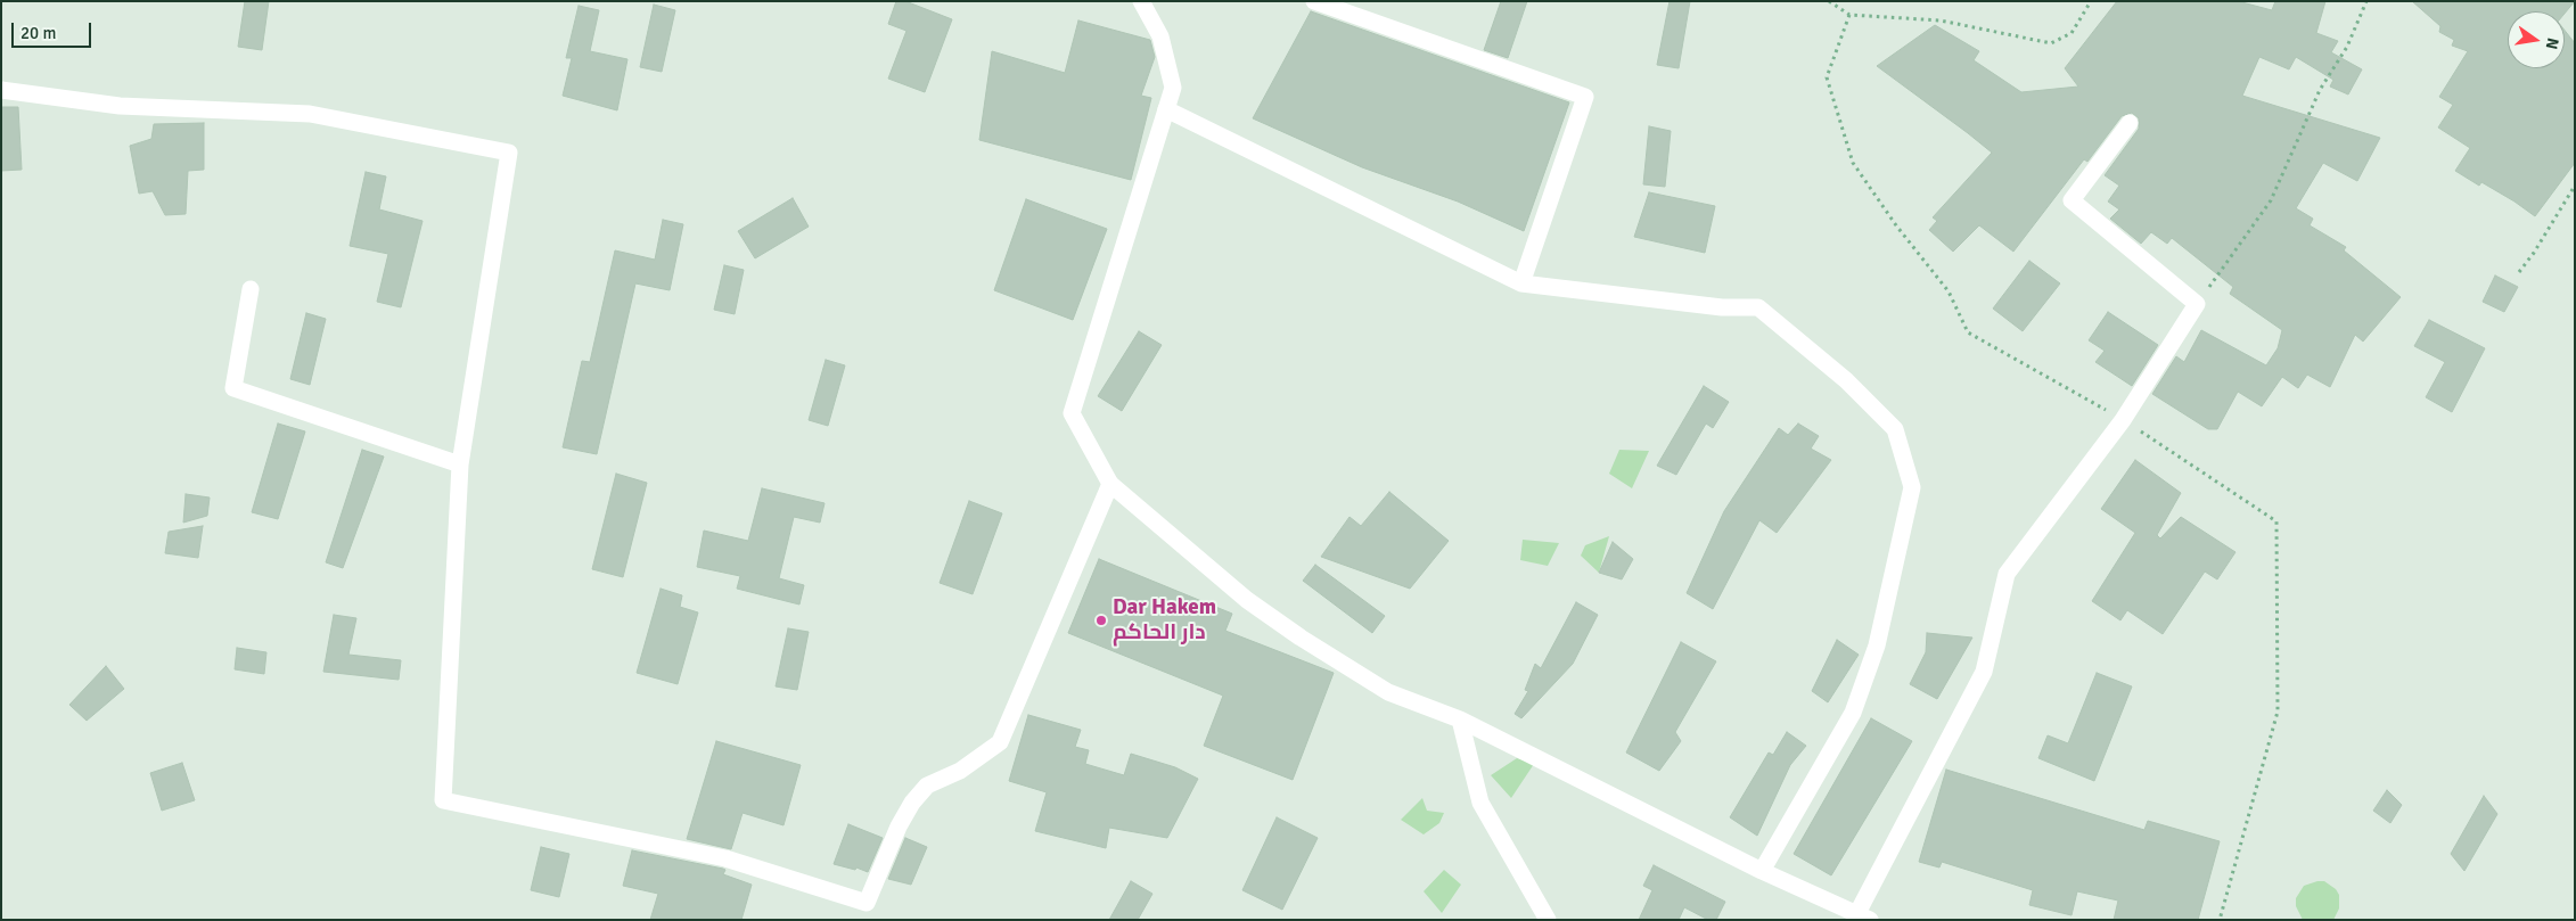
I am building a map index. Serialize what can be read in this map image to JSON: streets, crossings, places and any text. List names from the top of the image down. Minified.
{"places":["Dar Hakem دار الحاكم"],"scale_bar":"20 m","north":"right"}
